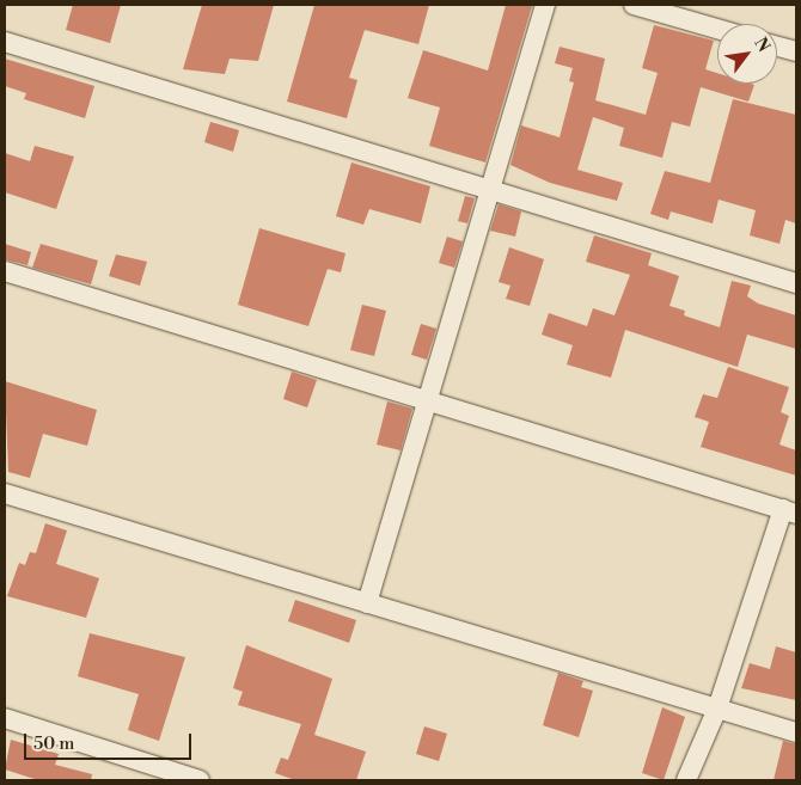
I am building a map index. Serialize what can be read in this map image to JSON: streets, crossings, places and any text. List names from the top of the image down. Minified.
{"scale_bar":"50 m","north":"top right"}
